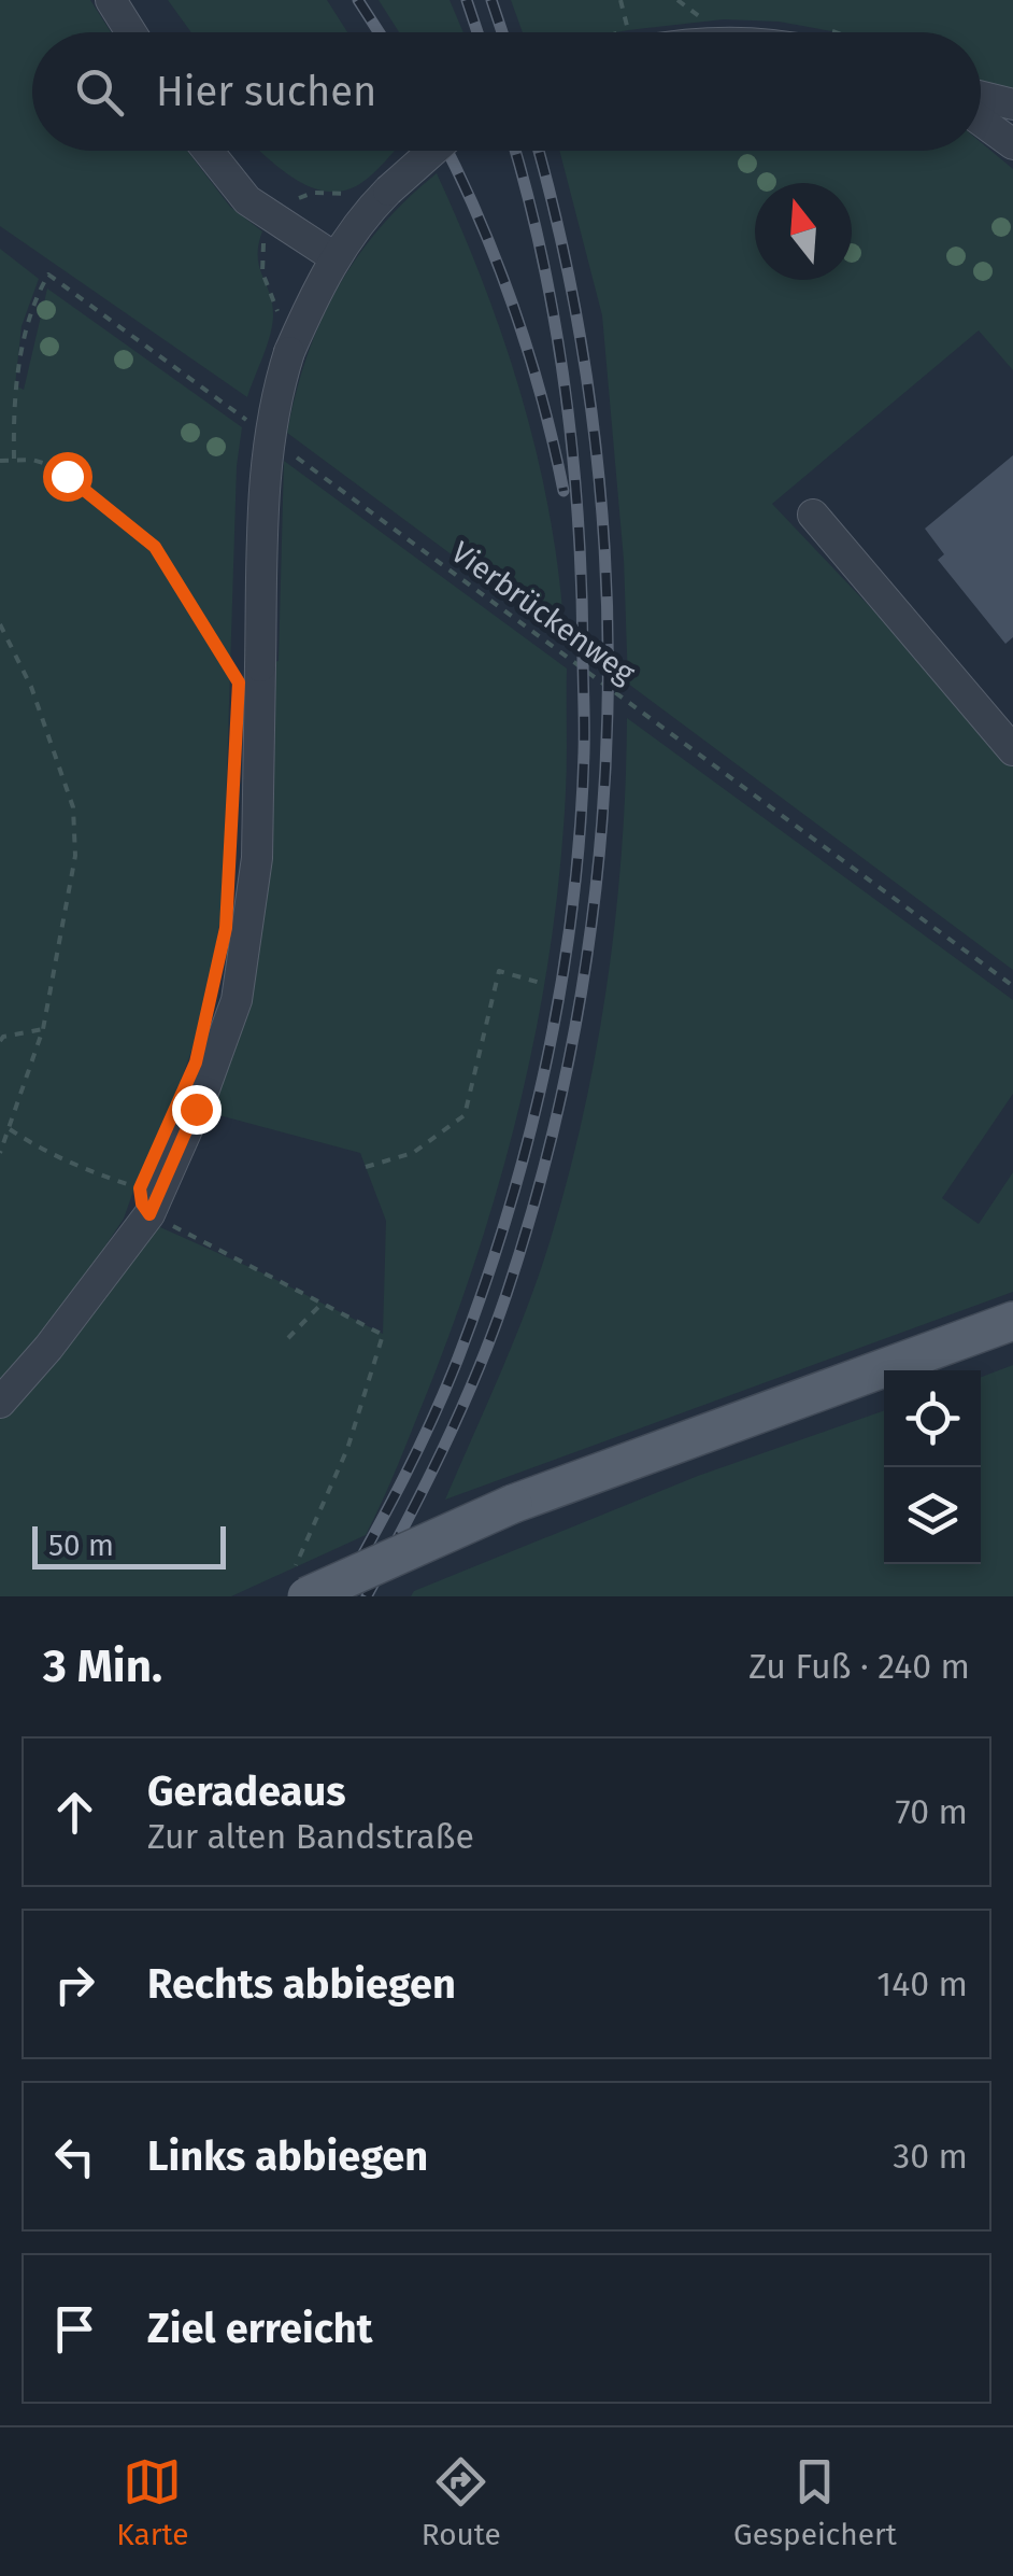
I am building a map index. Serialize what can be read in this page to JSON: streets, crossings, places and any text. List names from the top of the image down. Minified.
{"streets":{"path":["Vierbrückenweg"]},"scale_bar":"50 m","north":"top","page":{"search":"Hier suchen","scale":"50 m","heading":["3 Min.","Zu Fuß · 240 m"],"list":[["Geradeaus","Zur alten Bandstraße","70 m"],["Rechts abbiegen","140 m"],["Links abbiegen","30 m"],"Ziel erreicht"],"nav":["Karte","Route","Gespeichert"]}}
